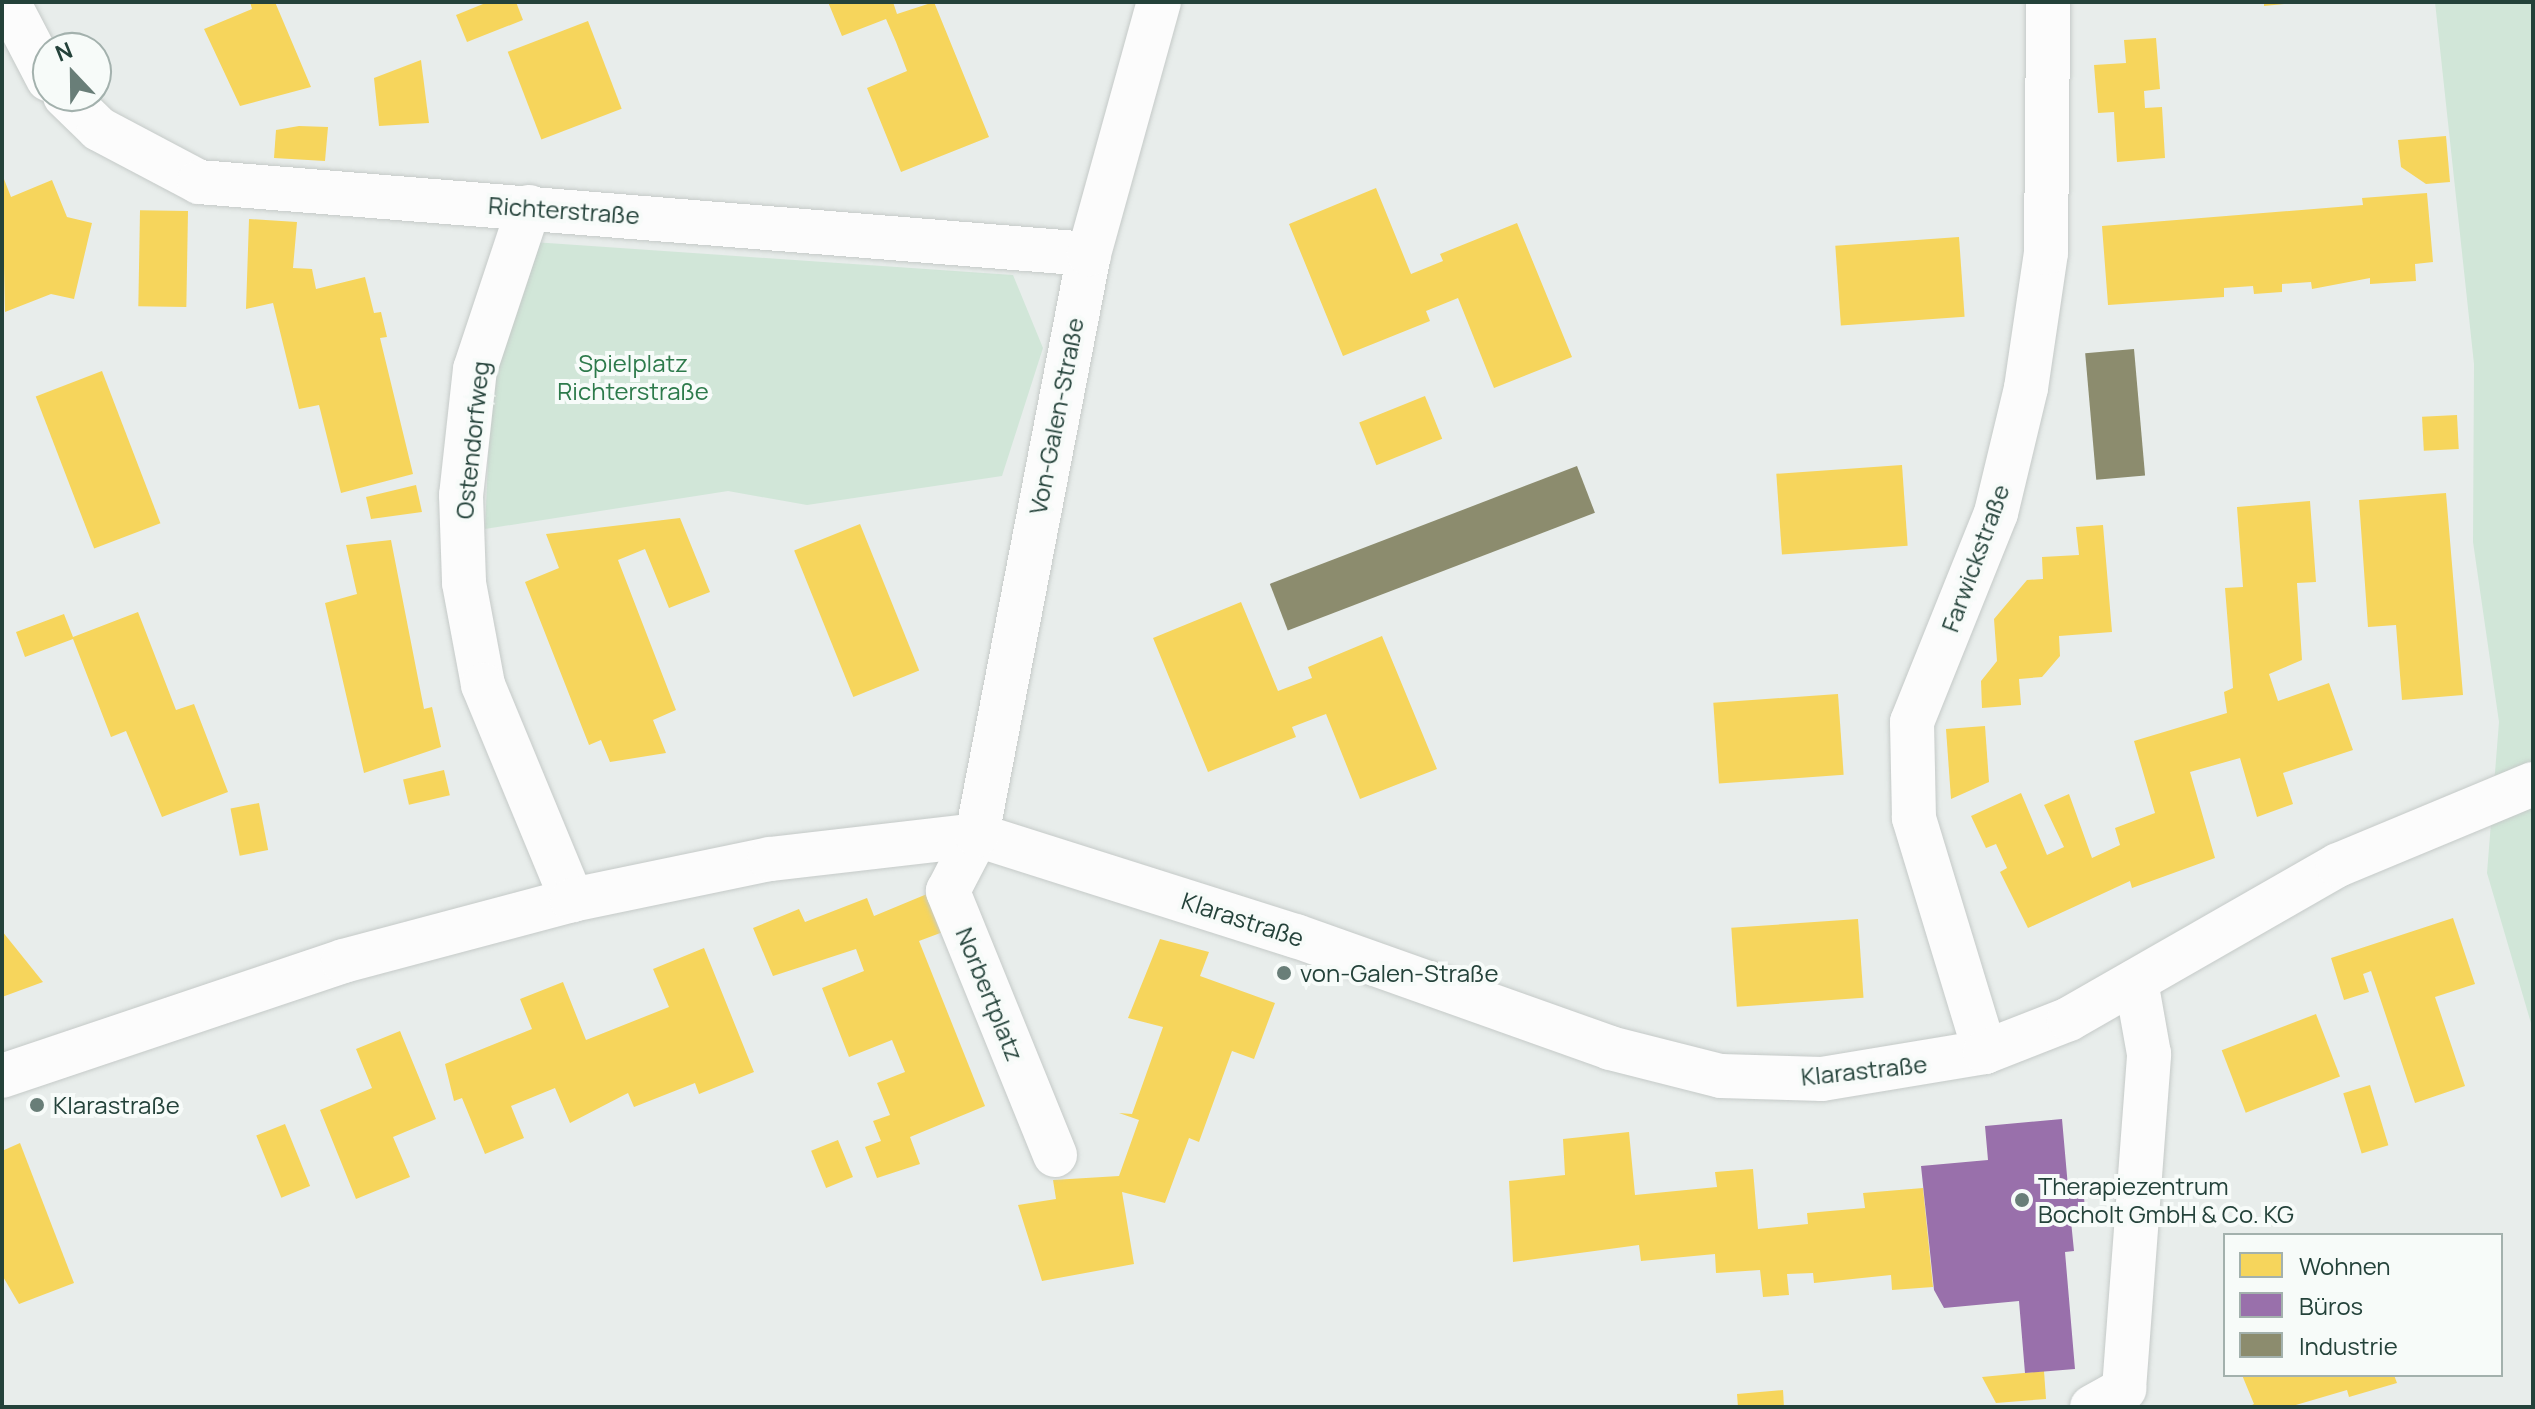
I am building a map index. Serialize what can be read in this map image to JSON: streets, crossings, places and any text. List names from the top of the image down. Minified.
{"streets":{"street":["Richterstraße","Von-Galen-Straße","Ostendorfweg","Farwickstraße","Klarastraße","Norbertplatz"]},"crossings":[["Richterstraße","Von-Galen-Straße"],["Richterstraße","Ostendorfweg"],["Von-Galen-Straße","Klarastraße"],["Von-Galen-Straße","Norbertplatz"],["Ostendorfweg","Klarastraße"],["Farwickstraße","Klarastraße"],["Klarastraße","Norbertplatz"]],"parks":["Spielplatz Richterstraße"],"places":["von-Galen-Straße","Klarastraße","Therapiezentrum Bocholt GmbH & Co. KG"],"legend":["Wohnen","Büros","Industrie"],"north":"top"}
